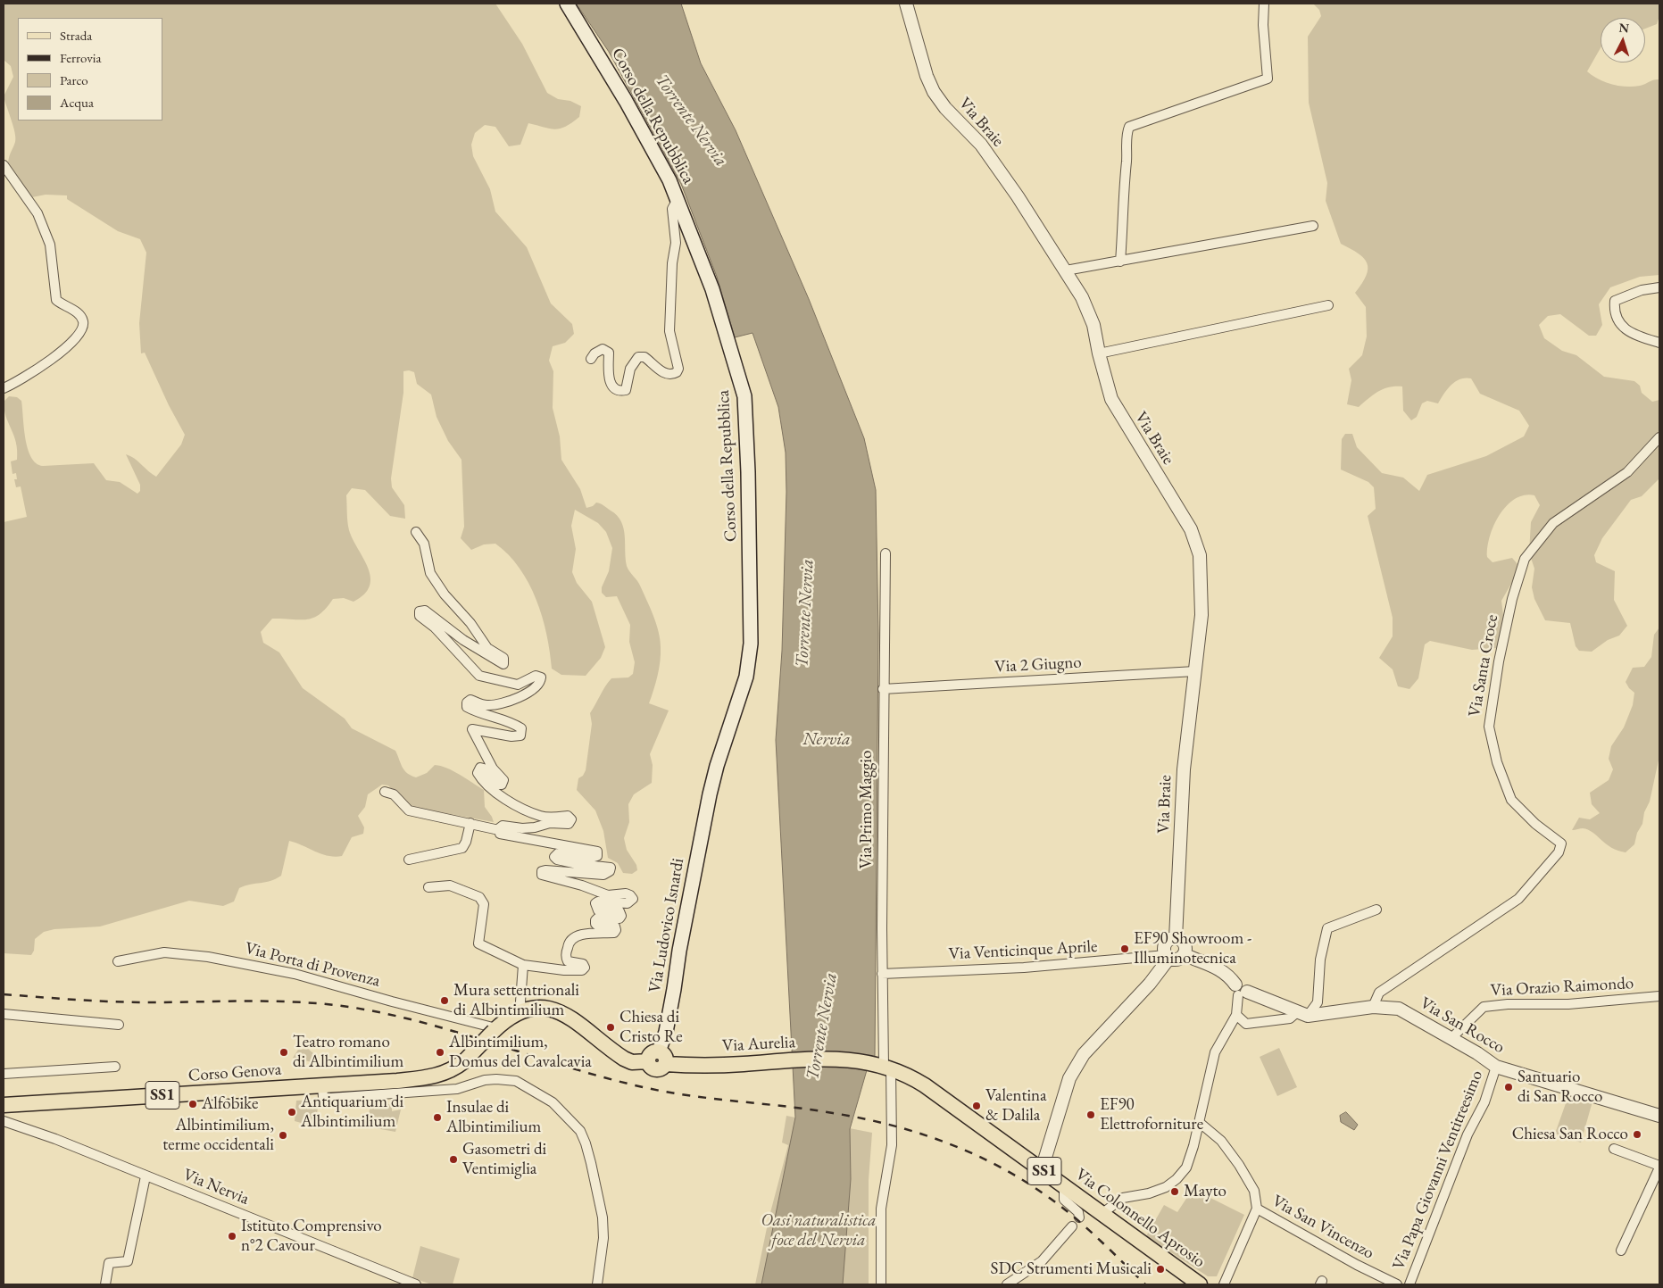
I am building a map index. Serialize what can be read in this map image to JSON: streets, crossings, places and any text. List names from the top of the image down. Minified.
{"streets":{"main road":["Corso della Repubblica","Via Ludovico Isnardi","Via Aurelia","Corso Genova","SS1","Via Colonnello Aprosio"],"street":["Via Braie","Via 2 Giugno","Via Santa Croce","Via Primo Maggio","Via Venticinque Aprile","Via Porta di Provenza","Via Orazio Raimondo","Via San Rocco","Via Papa Giovanni Ventitreesimo","Via Nervia","Via San Vincenzo"]},"crossings":[["Corso della Repubblica","Via Ludovico Isnardi"],["Via Braie","Via 2 Giugno"],["Via Braie","Via Venticinque Aprile"],["Via 2 Giugno","Via Primo Maggio"],["Via Santa Croce","Via San Rocco"],["Via Primo Maggio","Via Venticinque Aprile"],["Via Primo Maggio","Via Aurelia"],["Via Primo Maggio","Via Colonnello Aprosio"],["Via Ludovico Isnardi","Via Aurelia"],["Via Ludovico Isnardi","SS1"],["Via Porta di Provenza","Corso Genova"],["Via Porta di Provenza","SS1"],["Via Orazio Raimondo","Via San Rocco"],["Via San Rocco","Via Papa Giovanni Ventitreesimo"],["Via Aurelia","SS1"],["Via Aurelia","Via Colonnello Aprosio"],["Corso Genova","SS1"]],"water":["Torrente Nervia","Nervia"],"parks":["Oasi naturalistica foce del Nervia"],"places":["EF90 Showroom - Illuminotecnica","Mura settentrionali di Albintimilium","Chiesa di Cristo Re","Teatro romano di Albintimilium","Albintimilium, Domus del Cavalcavia","Santuario di San Rocco","Alfobike","Valentina & Dalila","Antiquarium di Albintimilium","EF90 Elettroforniture","Insulae di Albintimilium","Chiesa San Rocco","Albintimilium, terme occidentali","Gasometri di Ventimiglia","Mayto","Istituto Comprensivo n°2 Cavour","SDC Strumenti Musicali"],"legend":["Strada","Ferrovia","Parco","Acqua"],"north":"top"}
